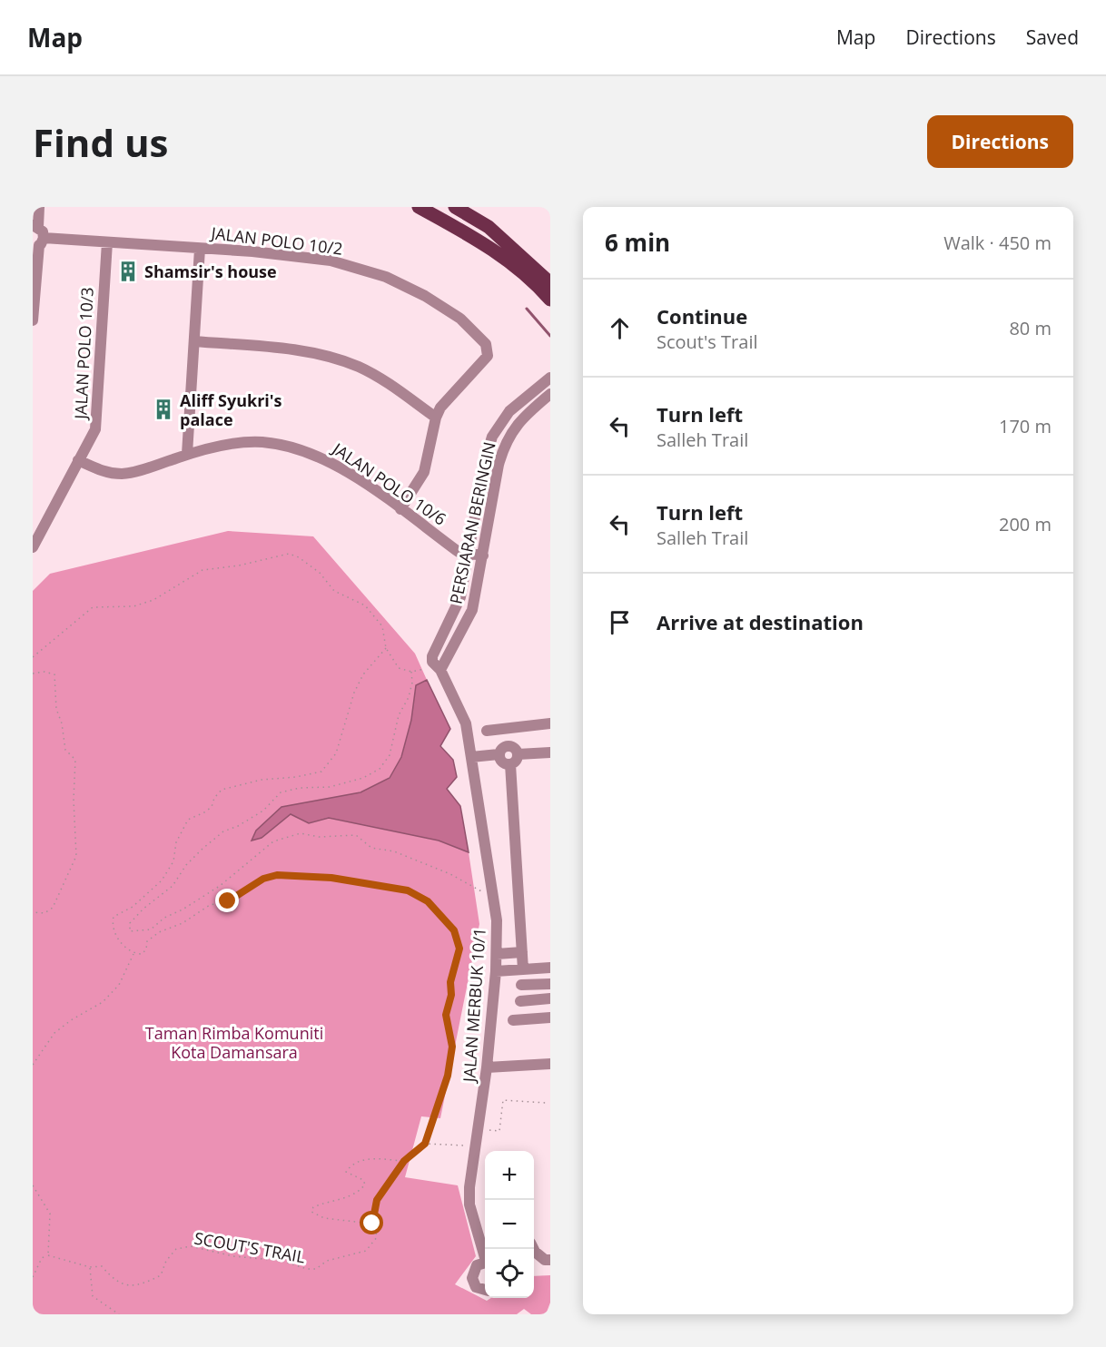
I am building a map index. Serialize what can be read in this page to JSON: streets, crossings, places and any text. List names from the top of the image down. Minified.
{"streets":{"street":["JALAN POLO 10/2","JALAN POLO 10/3","JALAN POLO 10/6","PERSIARAN BERINGIN","JALAN MERBUK 10/1"],"path":["SCOUT'S TRAIL"]},"crossings":[["JALAN POLO 10/2","JALAN POLO 10/3"],["JALAN POLO 10/2","JALAN POLO 10/6"],["JALAN POLO 10/3","JALAN POLO 10/6"],["JALAN POLO 10/6","PERSIARAN BERINGIN"],["PERSIARAN BERINGIN","JALAN MERBUK 10/1"]],"parks":["Taman Rimba Komuniti Kota Damansara"],"places":{"building":["Shamsir's house","Aliff Syukri's palace"]},"page":{"header":"Map","nav":["Map","Directions","Saved"],"buttons":"Directions","title":"Find us","heading":["6 min","Walk · 450 m"],"list":[["Continue","Scout's Trail","80 m"],["Turn left","Salleh Trail","170 m"],["Turn left","Salleh Trail","200 m"],"Arrive at destination"],"map_buttons":["+","−"]}}
